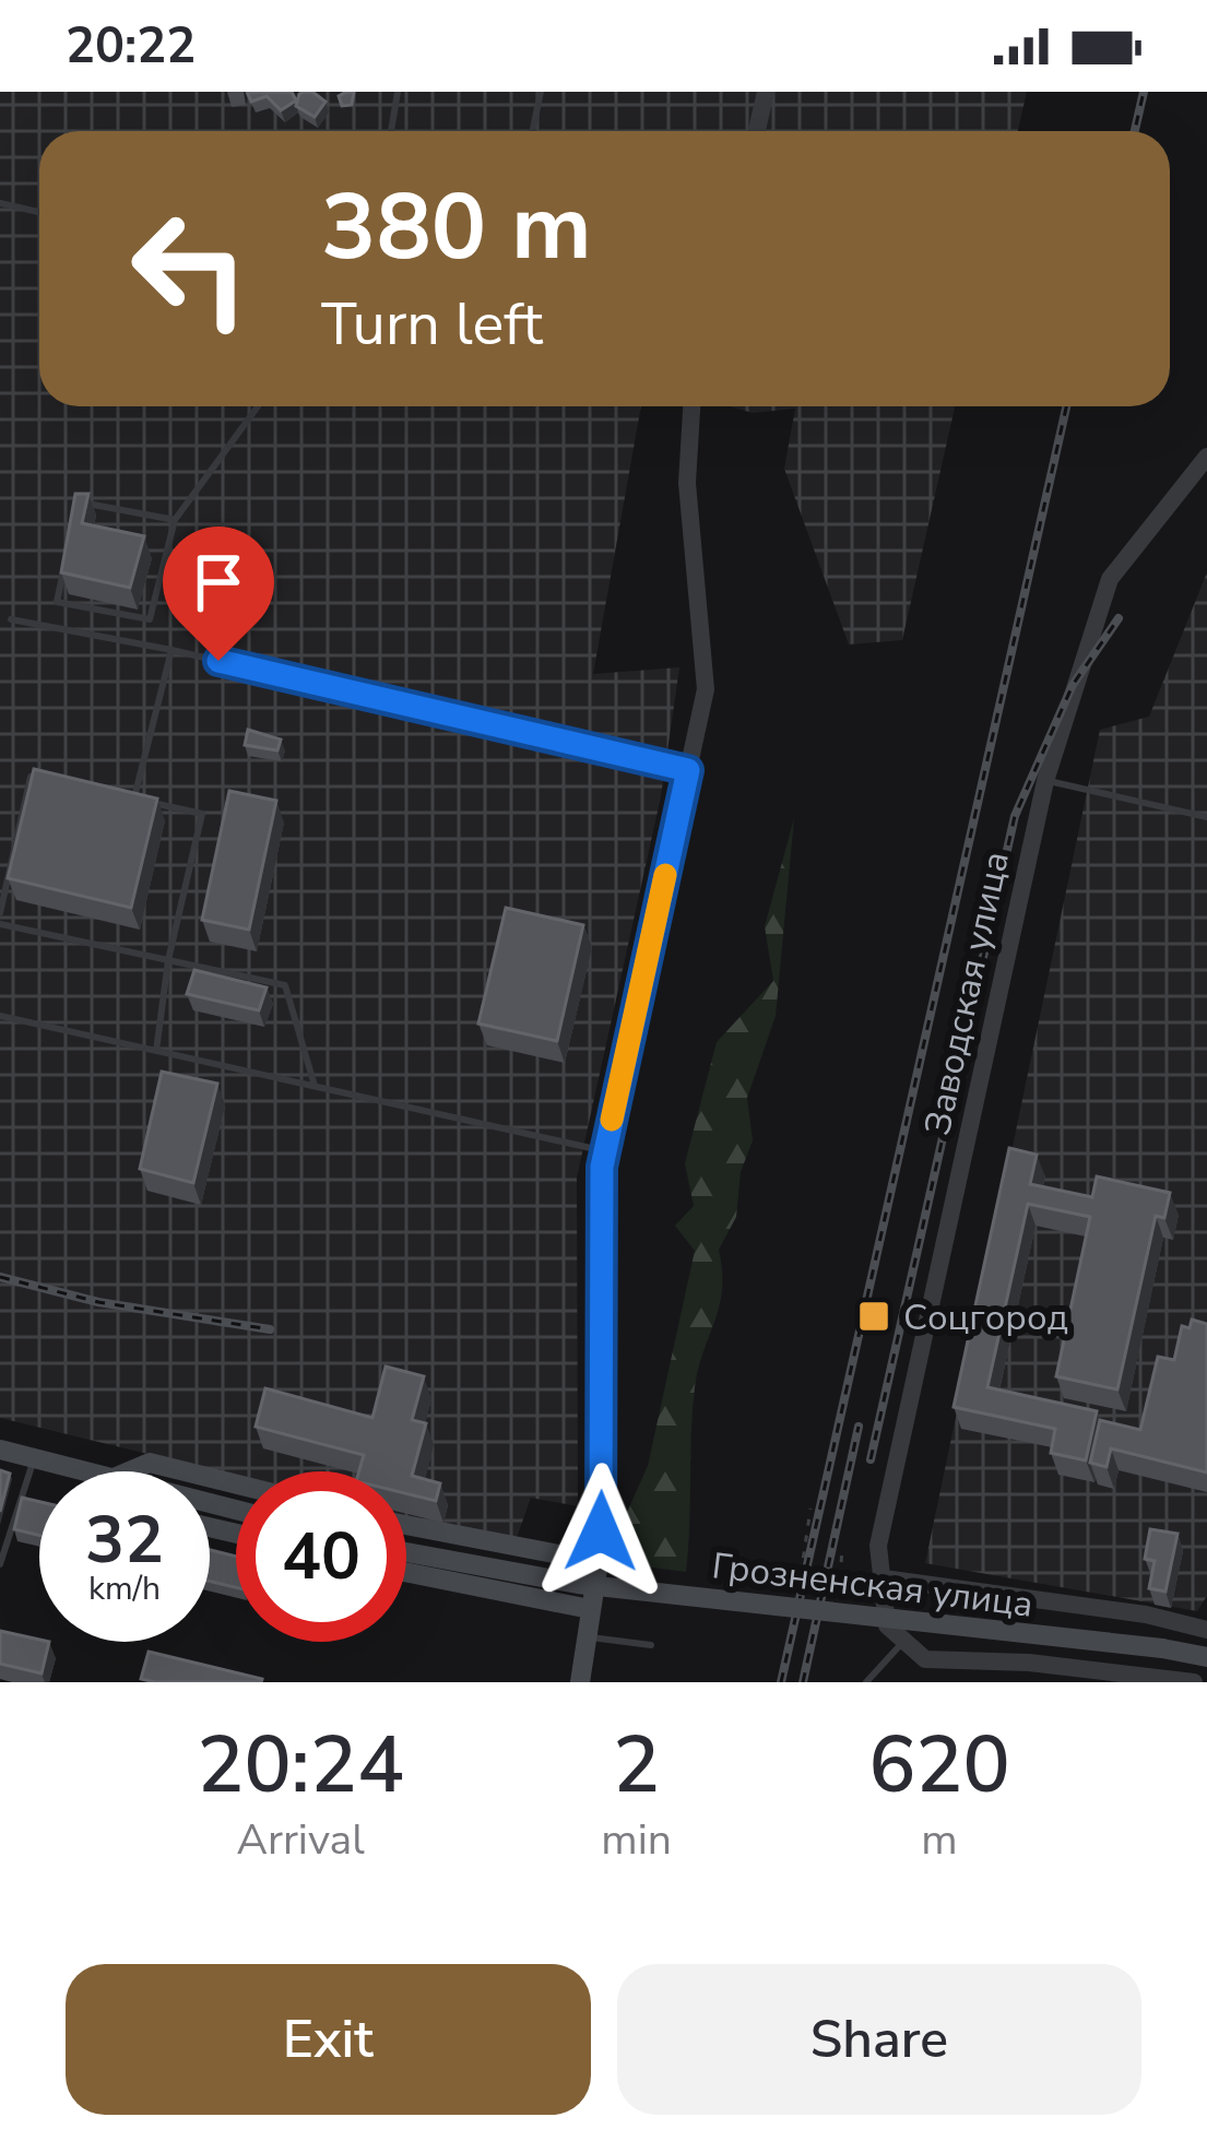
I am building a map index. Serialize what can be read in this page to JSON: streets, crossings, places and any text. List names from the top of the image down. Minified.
{"streets":{"main road":["Грозненская улица"],"street":["Заводская улица"]},"places":{"transit":["Соцгород"]},"page":{"status":"20:22","turn":["380 m","Turn left"],"speed":"32 km/h","limit":"40","eta":["20:24","Arrival","2","min","620","m"],"buttons":["Exit","Share"]}}
